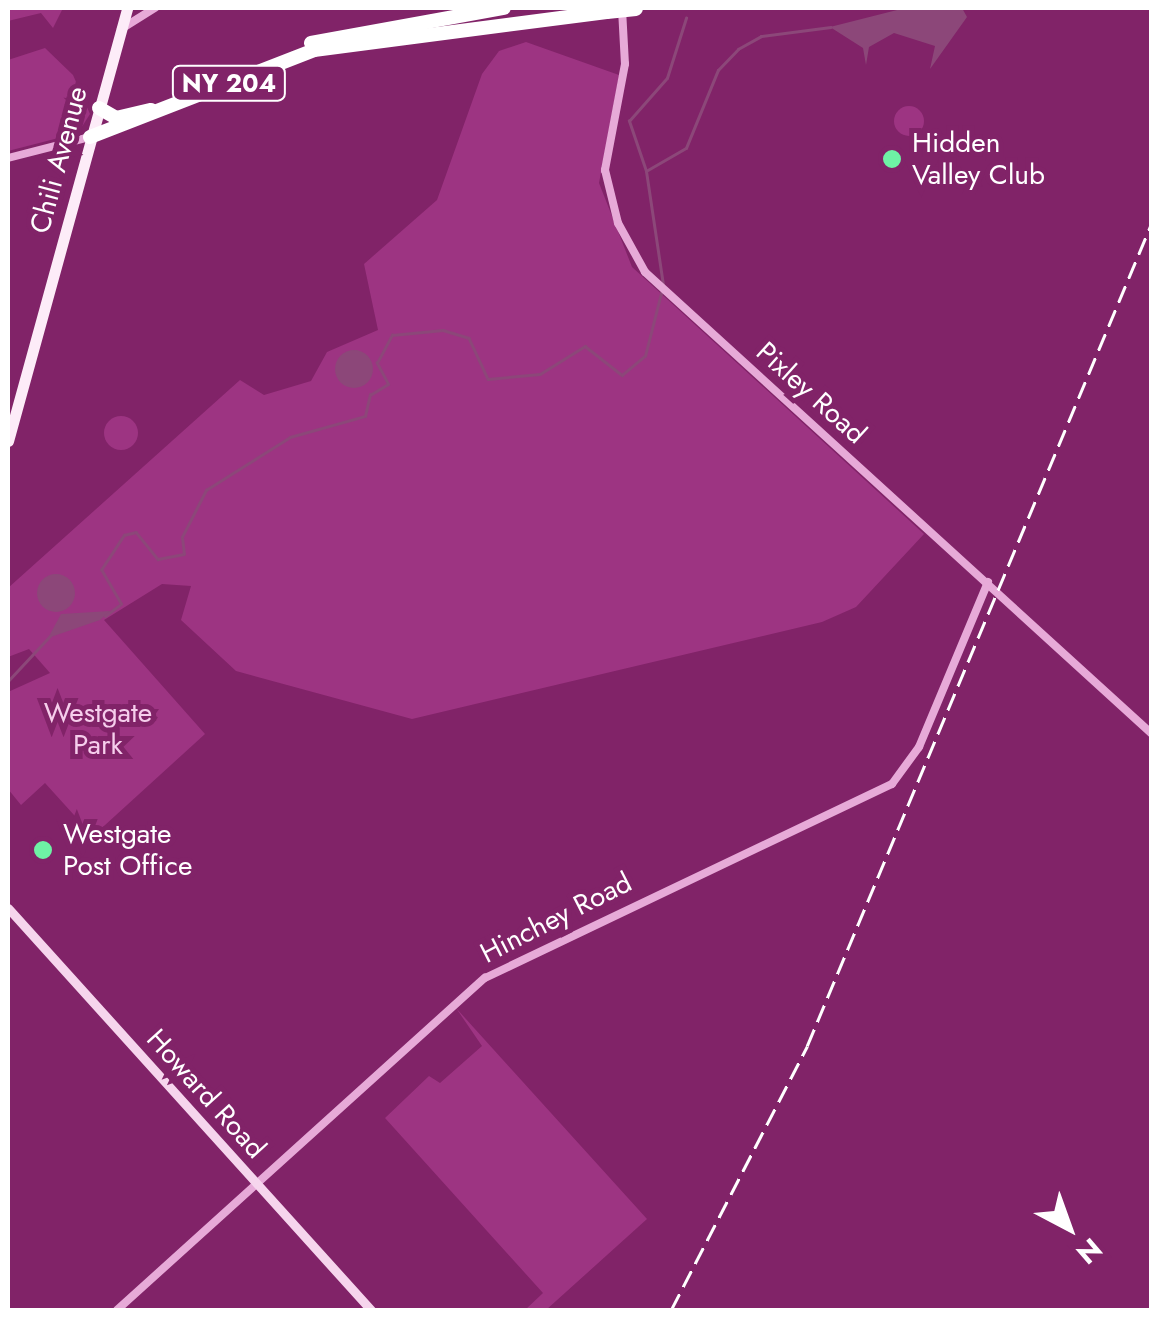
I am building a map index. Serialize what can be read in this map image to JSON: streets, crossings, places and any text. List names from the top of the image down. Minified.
{"streets":{"highway":["NY 204"],"main road":["Chili Avenue","Howard Road"],"street":["Pixley Road","Hinchey Road"]},"crossings":[["NY 204","Chili Avenue"],["NY 204","Pixley Road"],["Pixley Road","Hinchey Road"],["Hinchey Road","Howard Road"]],"parks":["Westgate Park"],"places":["Hidden Valley Club","Westgate Post Office"],"north":"bottom right"}
